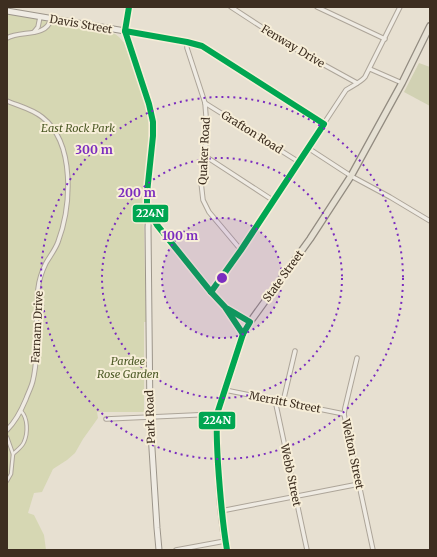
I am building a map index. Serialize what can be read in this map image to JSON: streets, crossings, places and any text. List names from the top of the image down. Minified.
{"streets":{"main road":["Davis Street","State Street","Park Road"],"street":["Fenway Drive","Grafton Road","Quaker Road","Farnam Drive","Merritt Street","Welton Street","Webb Street"]},"crossings":[["Davis Street","Quaker Road"],["Davis Street","Park Road"],["Grafton Road","Quaker Road"],["State Street","Merritt Street"],["Merritt Street","Welton Street"],["Merritt Street","Webb Street"]],"parks":["East Rock Park","Pardee Rose Garden"],"lines":["transit line 224N"],"rings":["300 m","200 m","100 m"]}
